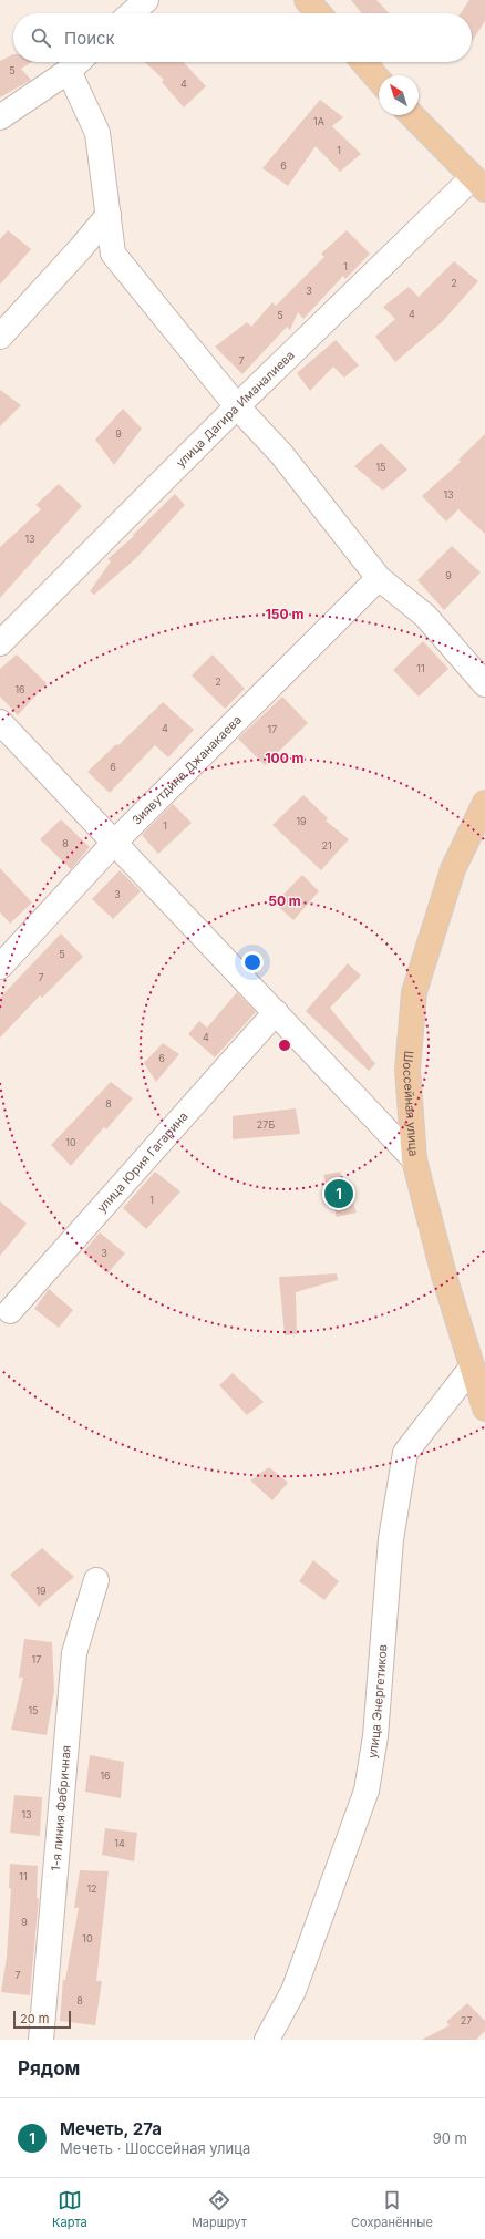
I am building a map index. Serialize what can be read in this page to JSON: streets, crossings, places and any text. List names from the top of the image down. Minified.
{"streets":{"main road":["Шоссейная улица"],"street":["улица Дагира Иманалиева","Зиявутдина Джанакаева","улица Юрия Гагарина","улица Энергетиков","1-я линия Фабричная"]},"crossings":[["Шоссейная улица","улица Энергетиков"]],"house_numbers":["5","4","1А","1","6","1","2","3","4","5","7","9","15","13","13","9","11","2","16","4","17","6","19","1","8","21","3","5","7","4","6","8","27Б","10","1","3","19","17","15","16","13","14","11","12","9","10","7","8","27"],"scale_bar":"20 m","north":"top left","page":{"search":"Поиск","pins":"1","scale":"20 m","heading":"Рядом","list":[{"mark":"1","name":"Мечеть, 27а","note":"Мечеть · Шоссейная улица","value":"90 m"}],"nav":["Карта","Маршрут","Сохранённые"]},"rings":["150 m","100 m","50 m"]}
